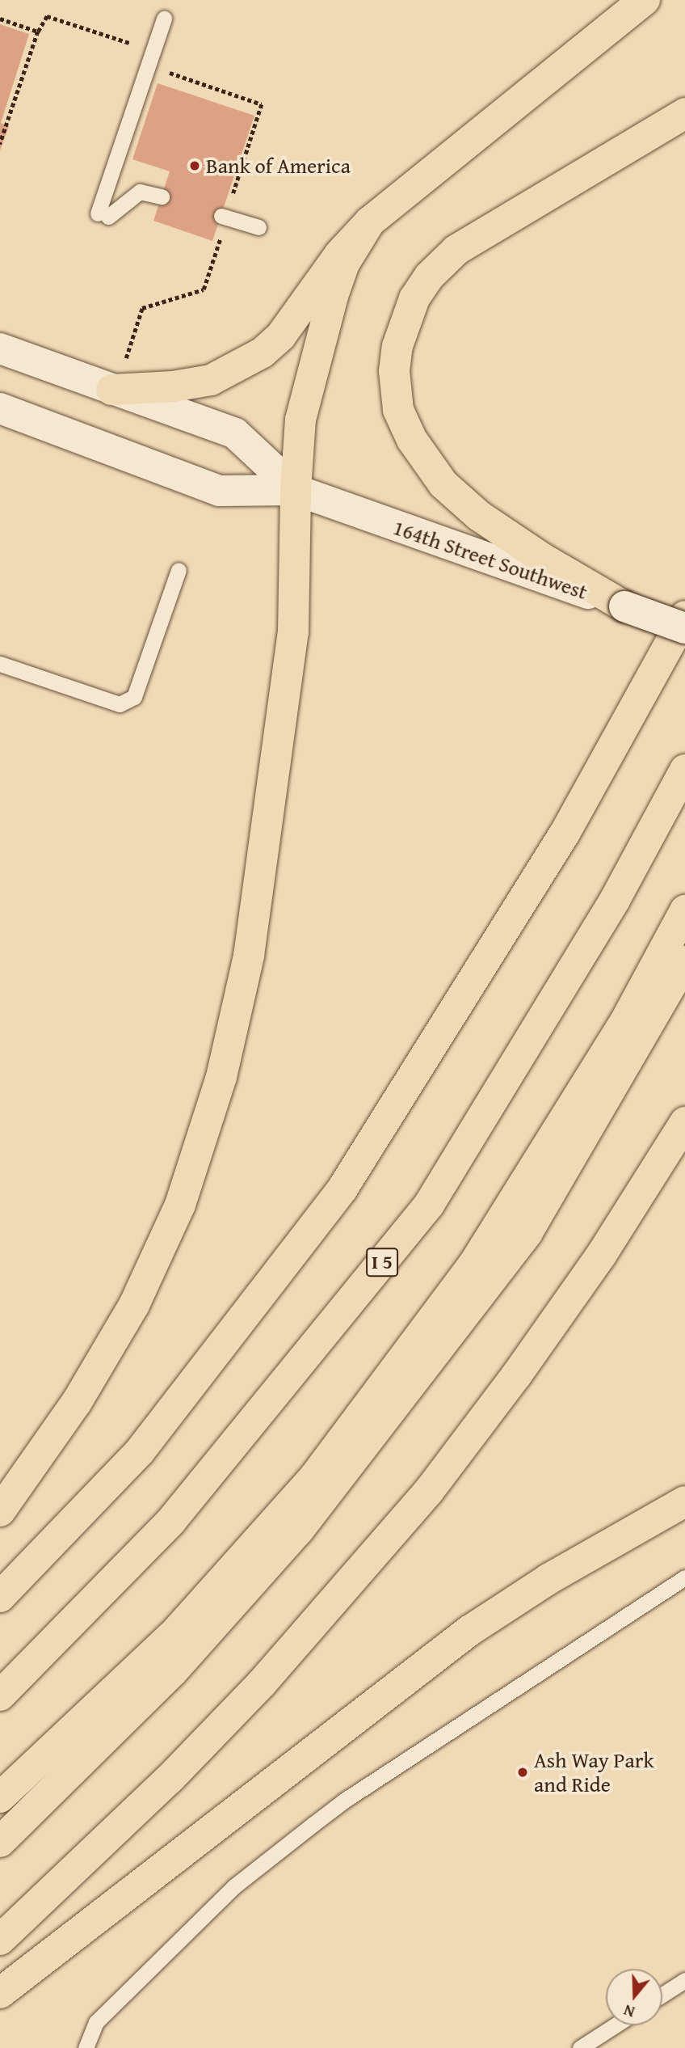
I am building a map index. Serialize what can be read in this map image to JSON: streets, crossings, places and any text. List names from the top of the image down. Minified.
{"streets":{"highway":["I 5"],"main road":["164th Street Southwest"]},"places":["Bank of America","Ash Way Park and Ride"],"north":"bottom"}
